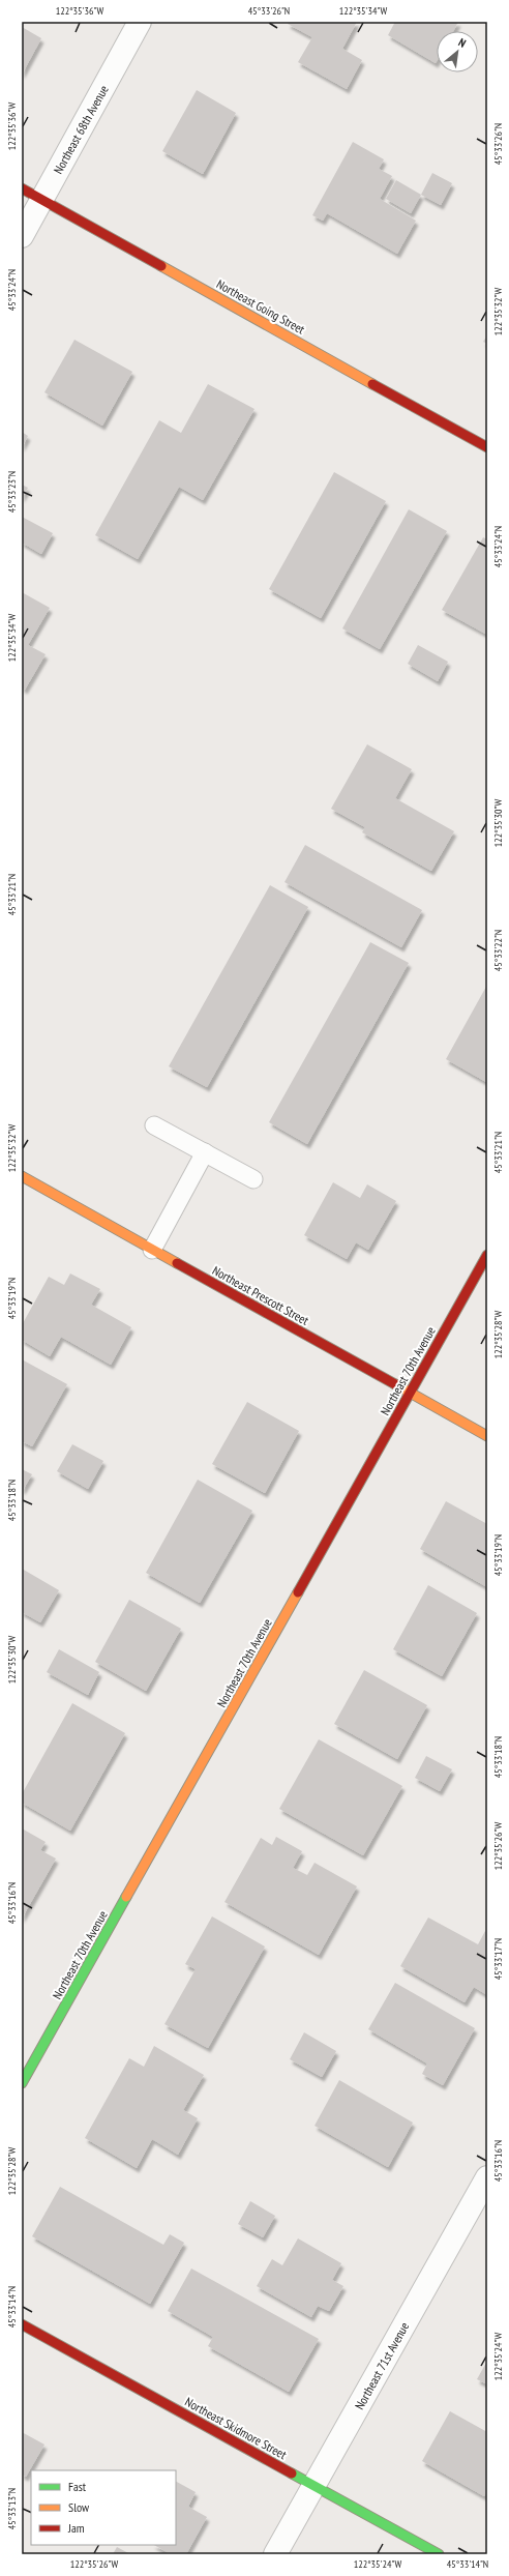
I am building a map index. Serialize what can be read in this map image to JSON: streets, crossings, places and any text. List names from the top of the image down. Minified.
{"streets":{"street":["Northeast 68th Avenue","Northeast Going Street","Northeast Prescott Street","Northeast 70th Avenue","Northeast 71st Avenue","Northeast Skidmore Street"]},"crossings":[["Northeast 68th Avenue","Northeast Going Street"],["Northeast Prescott Street","Northeast 70th Avenue"],["Northeast 71st Avenue","Northeast Skidmore Street"]],"legend":["Fast","Slow","Jam"],"north":"top right","coordinates":["122°35'36\"W","45°33'26\"N","122°35'34\"W","45°33'24\"N","122°35'32\"W","45°33'23\"N","122°35'30\"W","45°33'21\"N","45°33'22\"N","45°33'19\"N","122°35'28\"W","45°33'18\"N","122°35'26\"W","45°33'16\"N","45°33'17\"N","45°33'14\"N","122°35'24\"W","45°33'13\"N"]}
